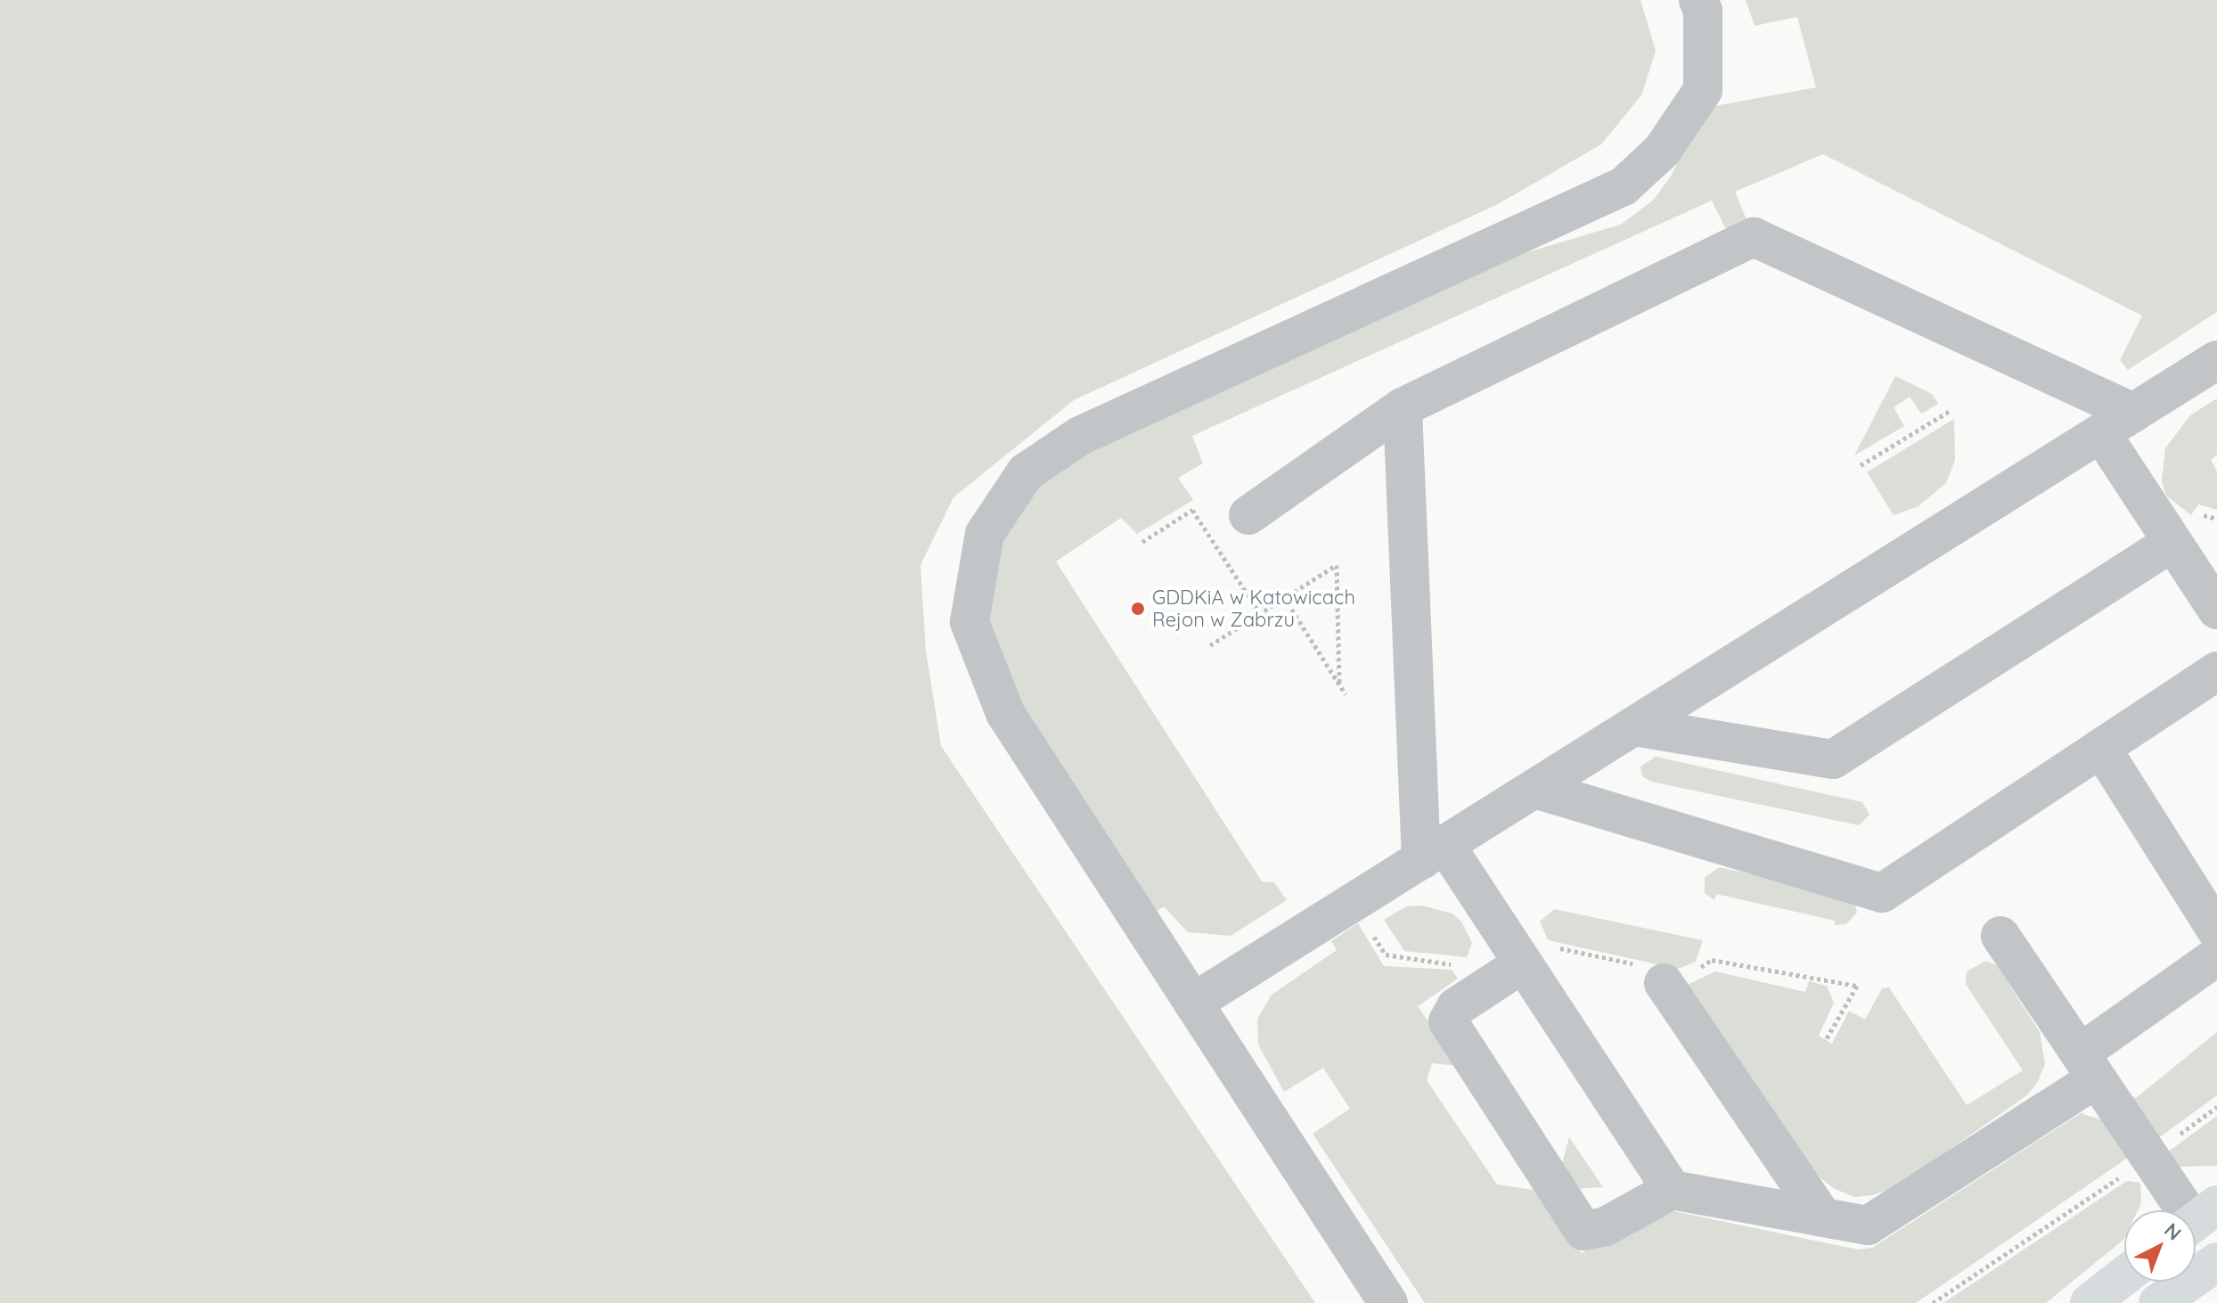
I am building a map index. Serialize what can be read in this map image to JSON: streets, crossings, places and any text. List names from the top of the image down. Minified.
{"places":["GDDKiA w Katowicach Rejon w Zabrzu"],"north":"top right"}
